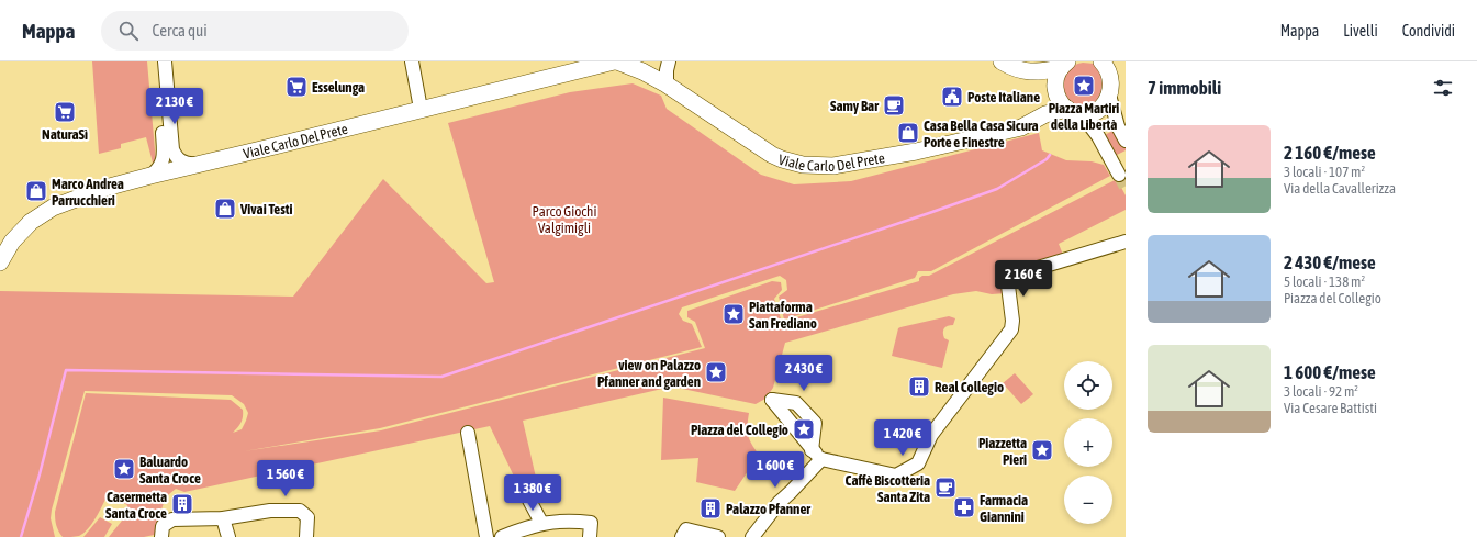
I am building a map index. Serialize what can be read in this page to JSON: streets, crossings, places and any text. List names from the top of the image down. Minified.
{"streets":{"main road":["Viale Carlo Del Prete"]},"parks":["Parco Giochi Valgimigli"],"places":{"place":["Piazza Martiri della Libertà","Piattaforma San Frediano","view on Palazzo Pfanner and garden","Piazza del Collegio","Piazzetta Pieri","Baluardo Santa Croce"],"supermarket":["Esselunga","NaturaSì"],"public building":["Poste Italiane"],"cafe":["Samy Bar","Caffè Biscotteria Santa Zita"],"shop":["Casa Bella Casa Sicura Porte e Finestre","Marco Andrea Parrucchieri","Vivai Testi"],"building":["Real Collegio","Casermetta Santa Croce","Palazzo Pfanner"],"pharmacy":["Farmacia Giannini"]},"page":{"header":"Mappa","search":"Cerca qui","nav":["Mappa","Livelli","Condividi"],"heading":"7 immobili","price":["2 130 €","2 160 €","2 430 €","1 420 €","1 600 €","1 560 €","1 380 €"],"list":[{"name":"2 160 €/mese","note":"3 locali · 107 m² · Via della Cavallerizza"},{"name":"2 430 €/mese","note":"5 locali · 138 m² · Piazza del Collegio"},{"name":"1 600 €/mese","note":"3 locali · 92 m² · Via Cesare Battisti"}],"map_buttons":["+","−"]}}
